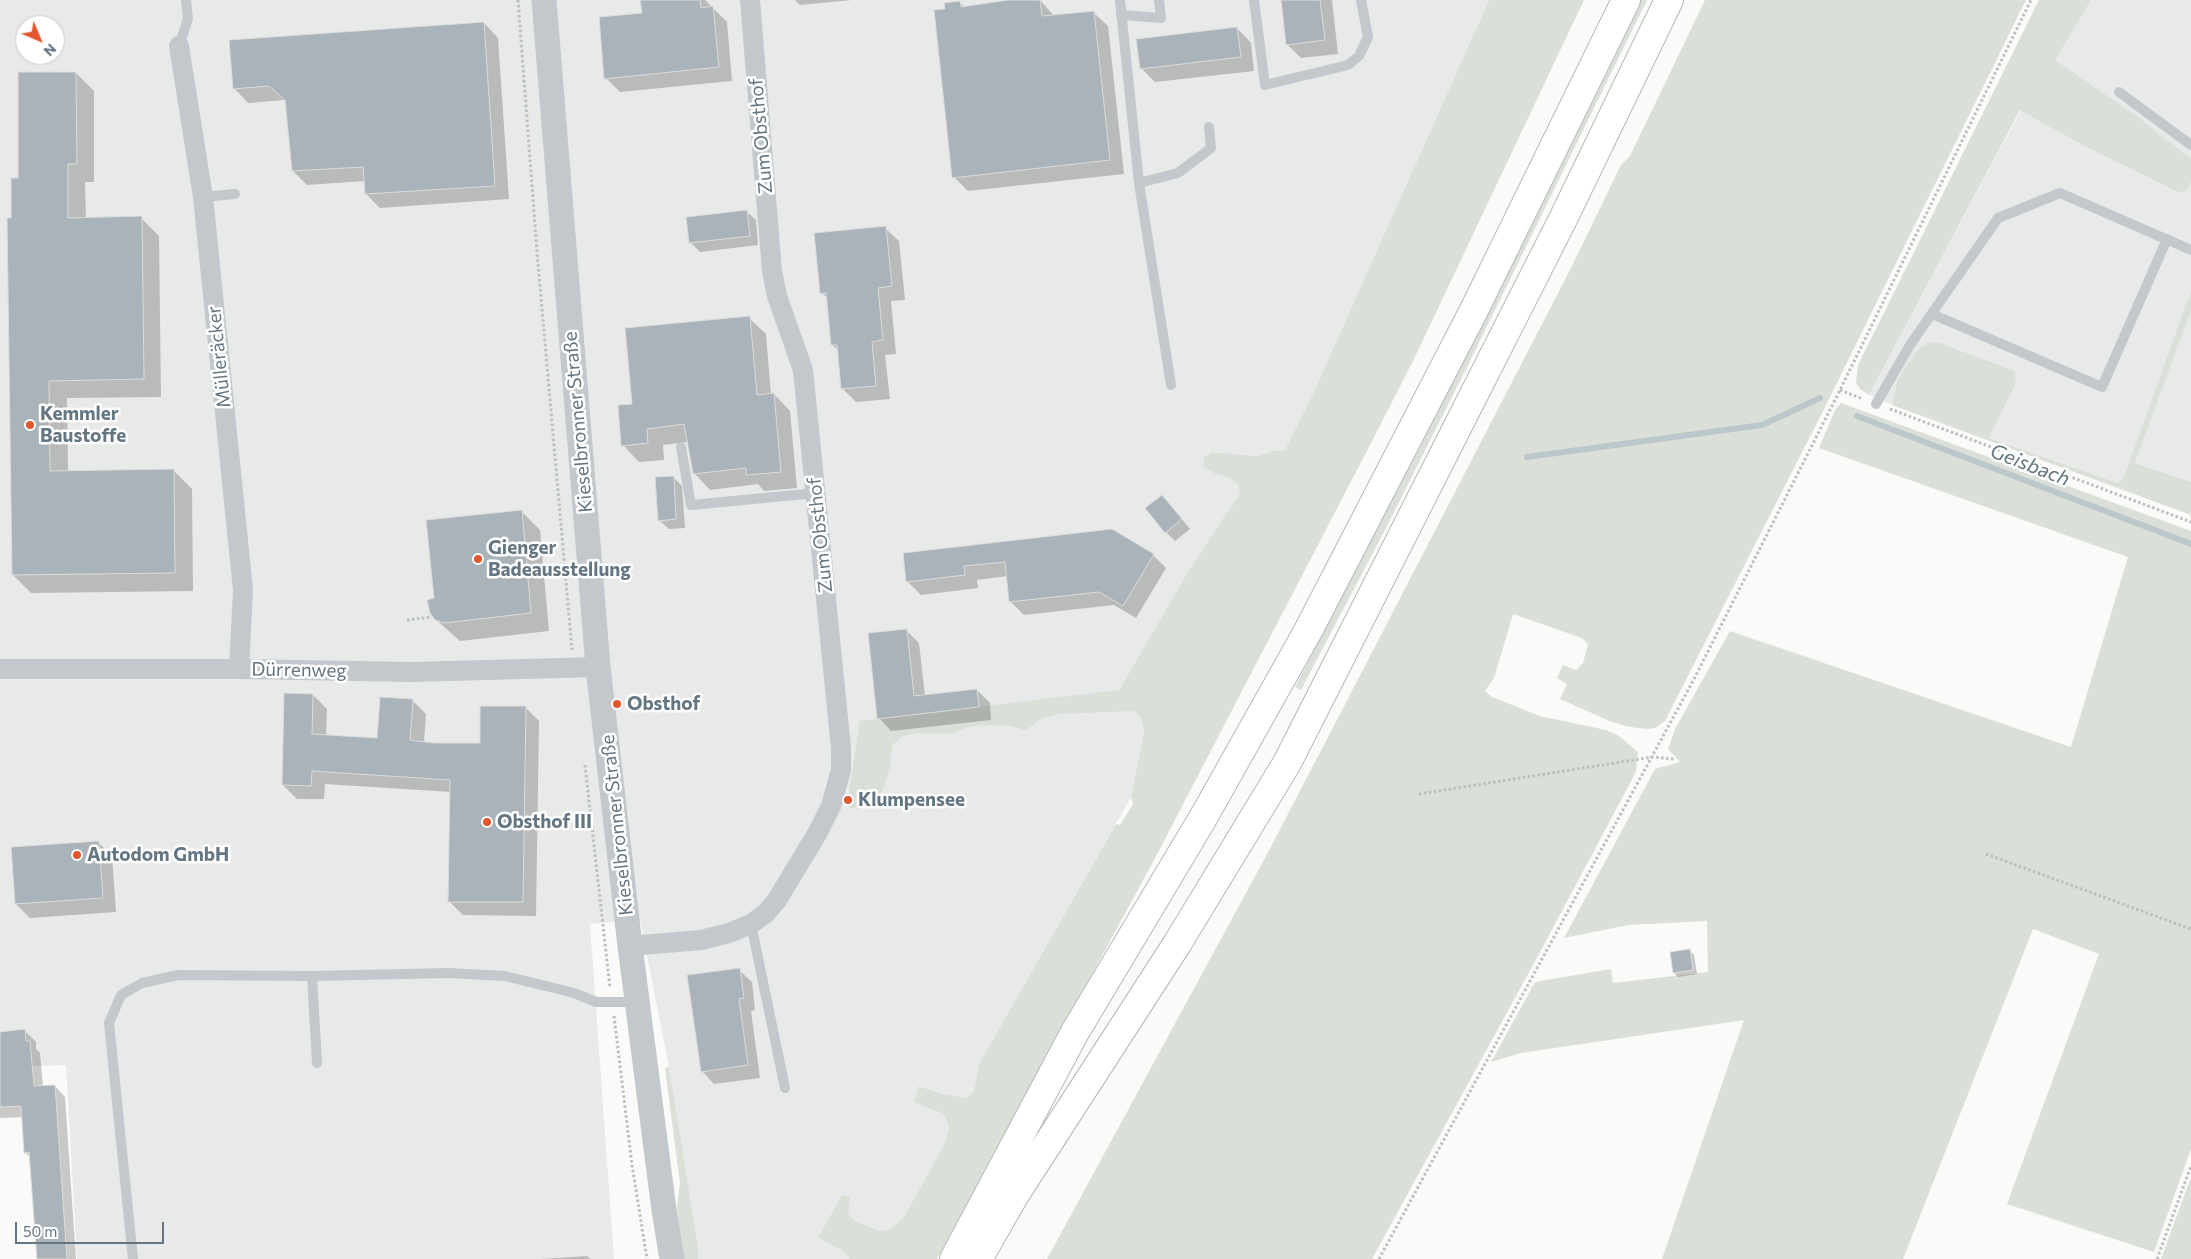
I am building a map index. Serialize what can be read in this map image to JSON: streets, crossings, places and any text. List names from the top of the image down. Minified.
{"streets":{"street":["Zum Obsthof","Mülleräcker","Kieselbronner Straße","Dürrenweg"]},"crossings":[["Zum Obsthof","Kieselbronner Straße"],["Mülleräcker","Dürrenweg"],["Kieselbronner Straße","Dürrenweg"]],"water":["Geisbach"],"places":["Kemmler Baustoffe","Gienger Badeausstellung","Obsthof","Klumpensee","Obsthof III","Autodom GmbH"],"scale_bar":"50 m","north":"bottom right"}
